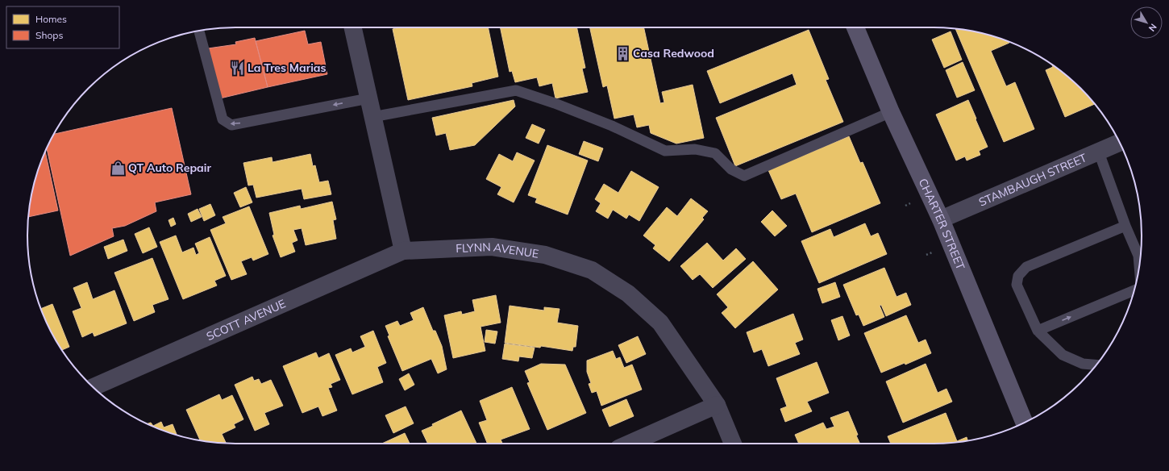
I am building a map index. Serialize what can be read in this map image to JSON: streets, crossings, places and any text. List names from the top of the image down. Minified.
{"streets":{"street":["STAMBAUGH STREET","CHARTER STREET","FLYNN AVENUE","SCOTT AVENUE"]},"crossings":[["STAMBAUGH STREET","CHARTER STREET"],["FLYNN AVENUE","SCOTT AVENUE"]],"places":{"building":["Casa Redwood"],"restaurant":["La Tres Marias"],"shop":["QT Auto Repair"]},"legend":["Homes","Shops"],"north":"bottom right"}
